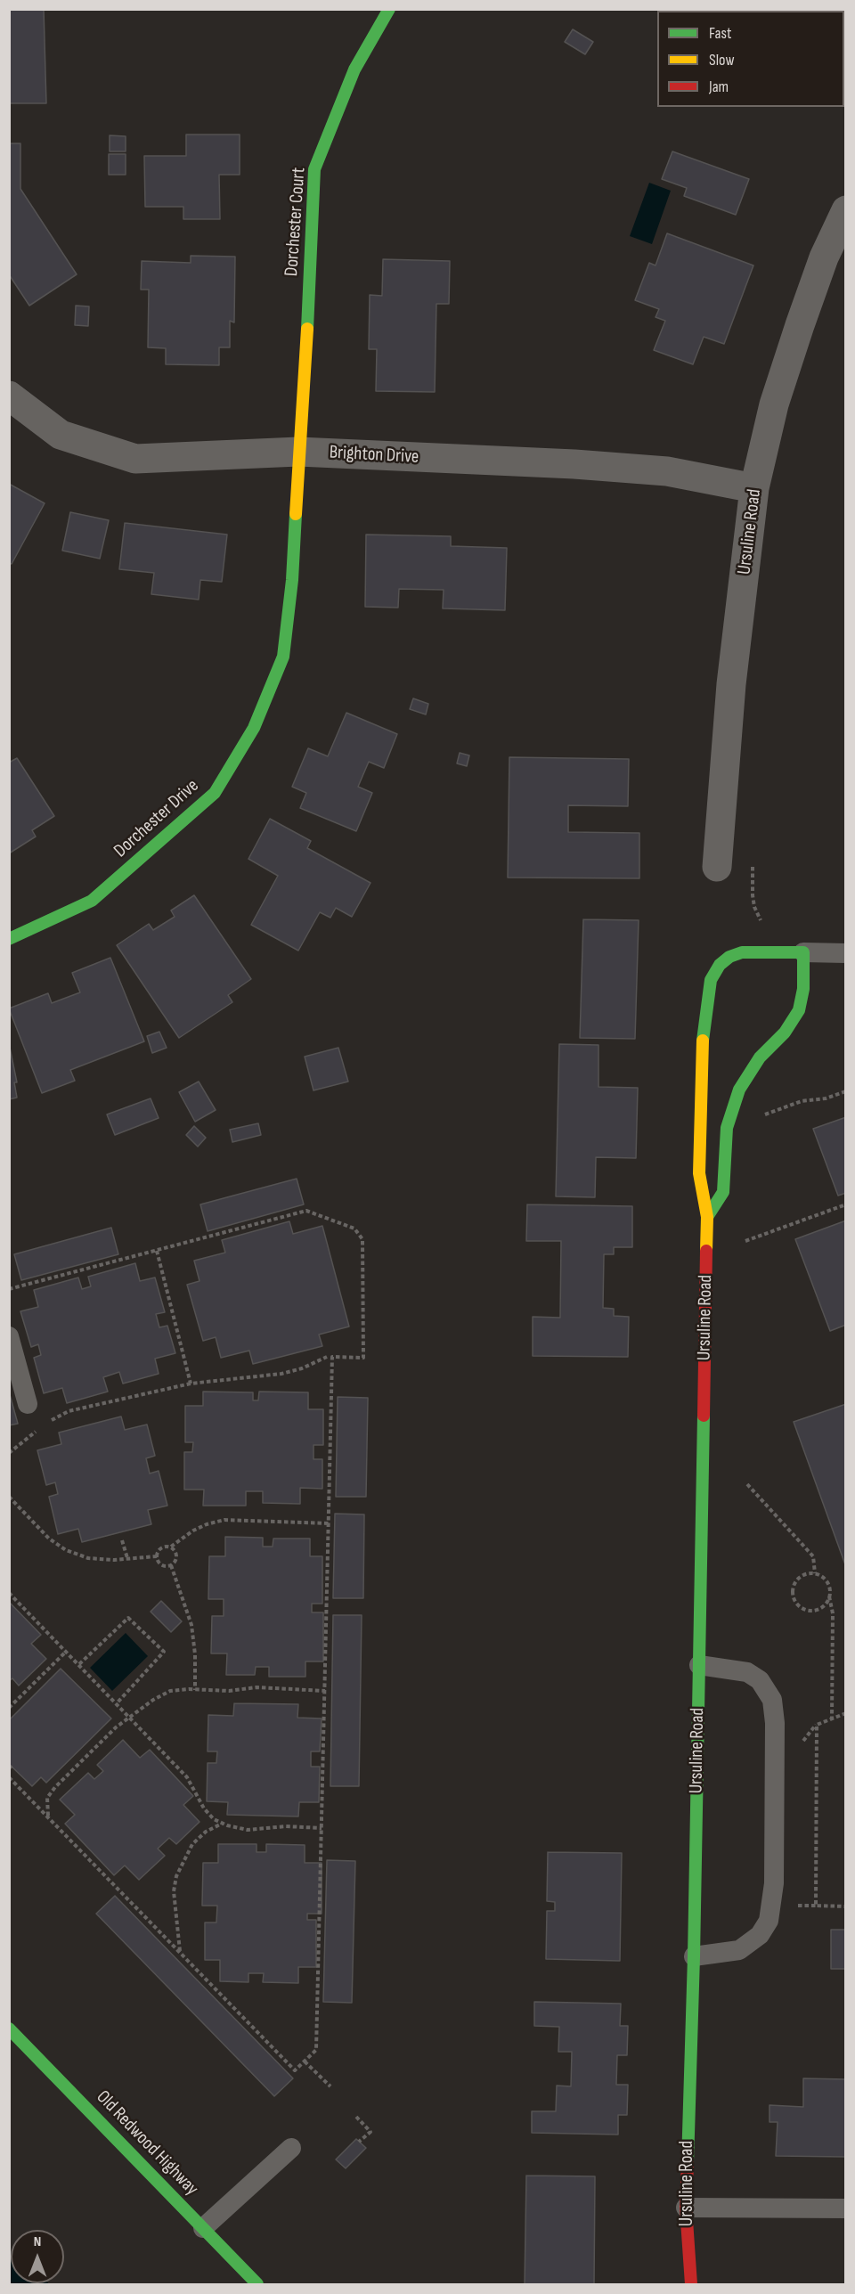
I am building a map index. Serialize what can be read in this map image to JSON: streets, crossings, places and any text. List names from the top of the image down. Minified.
{"streets":{"street":["Dorchester Court","Brighton Drive","Ursuline Road","Dorchester Drive","Old Redwood Highway"]},"crossings":[["Dorchester Court","Brighton Drive"],["Dorchester Court","Dorchester Drive"],["Brighton Drive","Ursuline Road"],["Brighton Drive","Dorchester Drive"]],"legend":["Fast","Slow","Jam"],"north":"top"}
